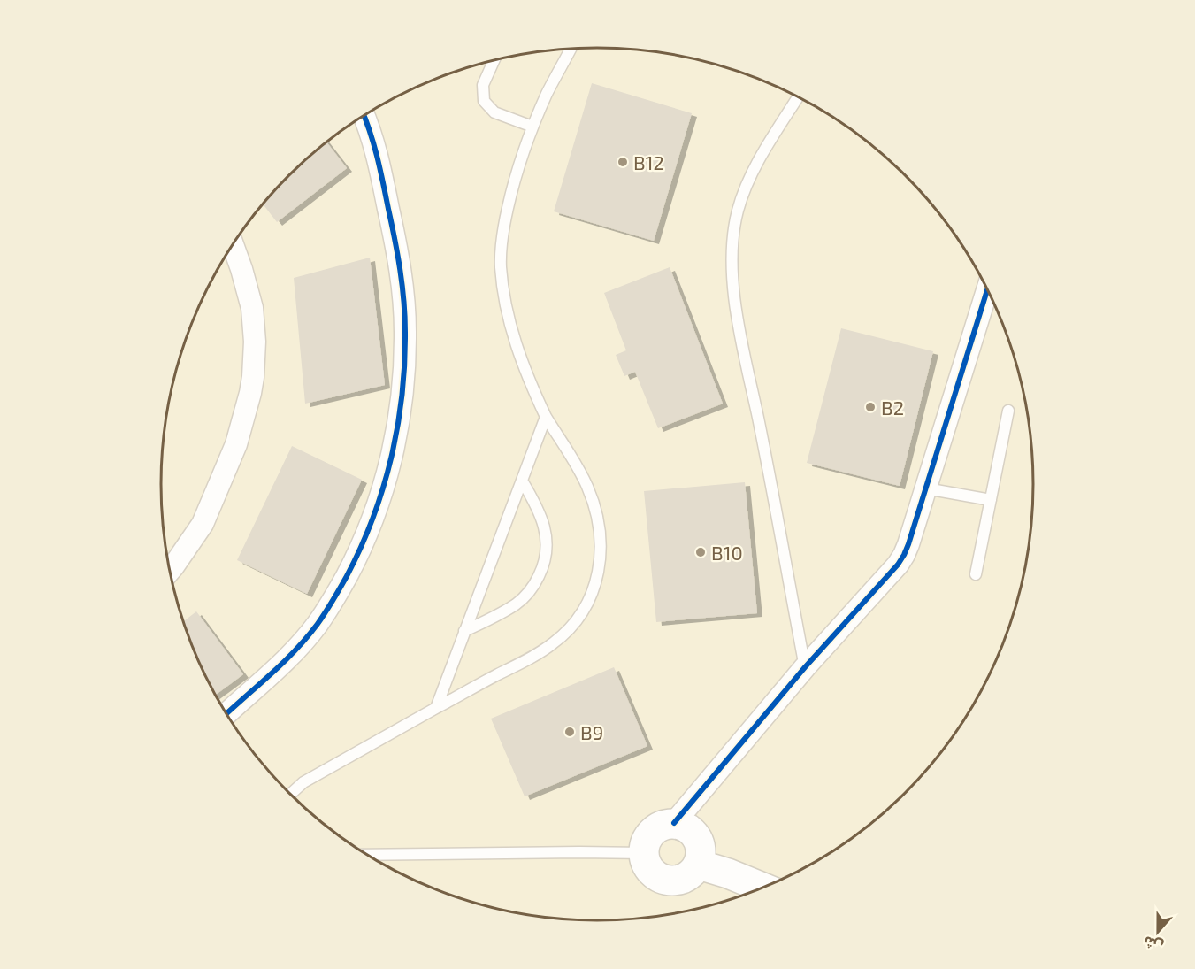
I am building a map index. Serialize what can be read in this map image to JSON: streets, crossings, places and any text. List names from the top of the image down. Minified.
{"places":["B12","B2","B10","B9"],"north":"bottom"}
